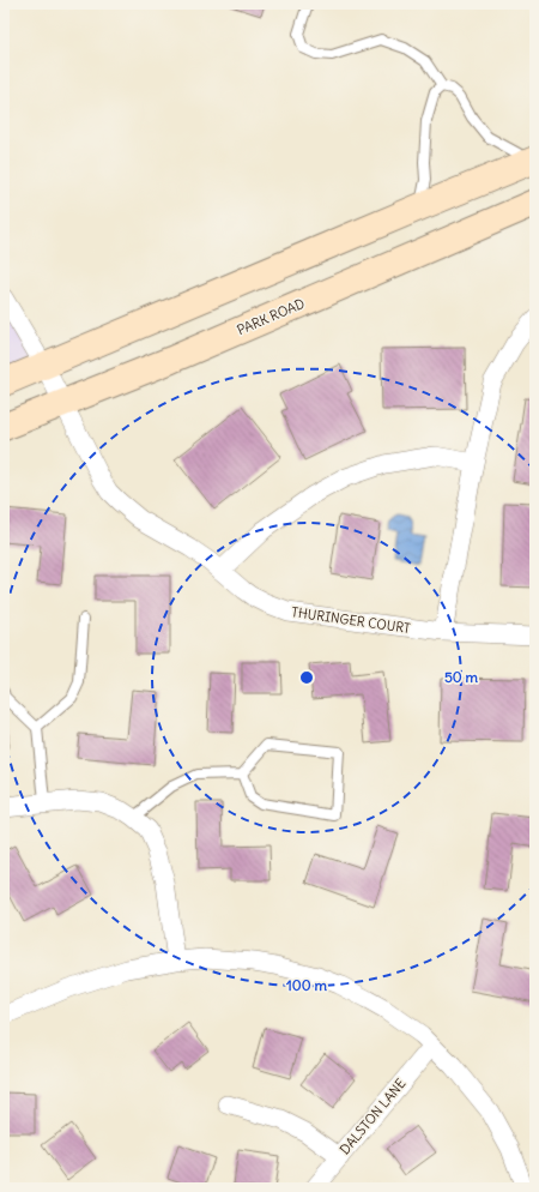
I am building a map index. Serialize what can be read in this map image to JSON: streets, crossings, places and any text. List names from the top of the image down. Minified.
{"streets":{"main road":["PARK ROAD"],"street":["THURINGER COURT","DALSTON LANE"]},"crossings":[["PARK ROAD","THURINGER COURT"]],"rings":["50 m","100 m"]}
